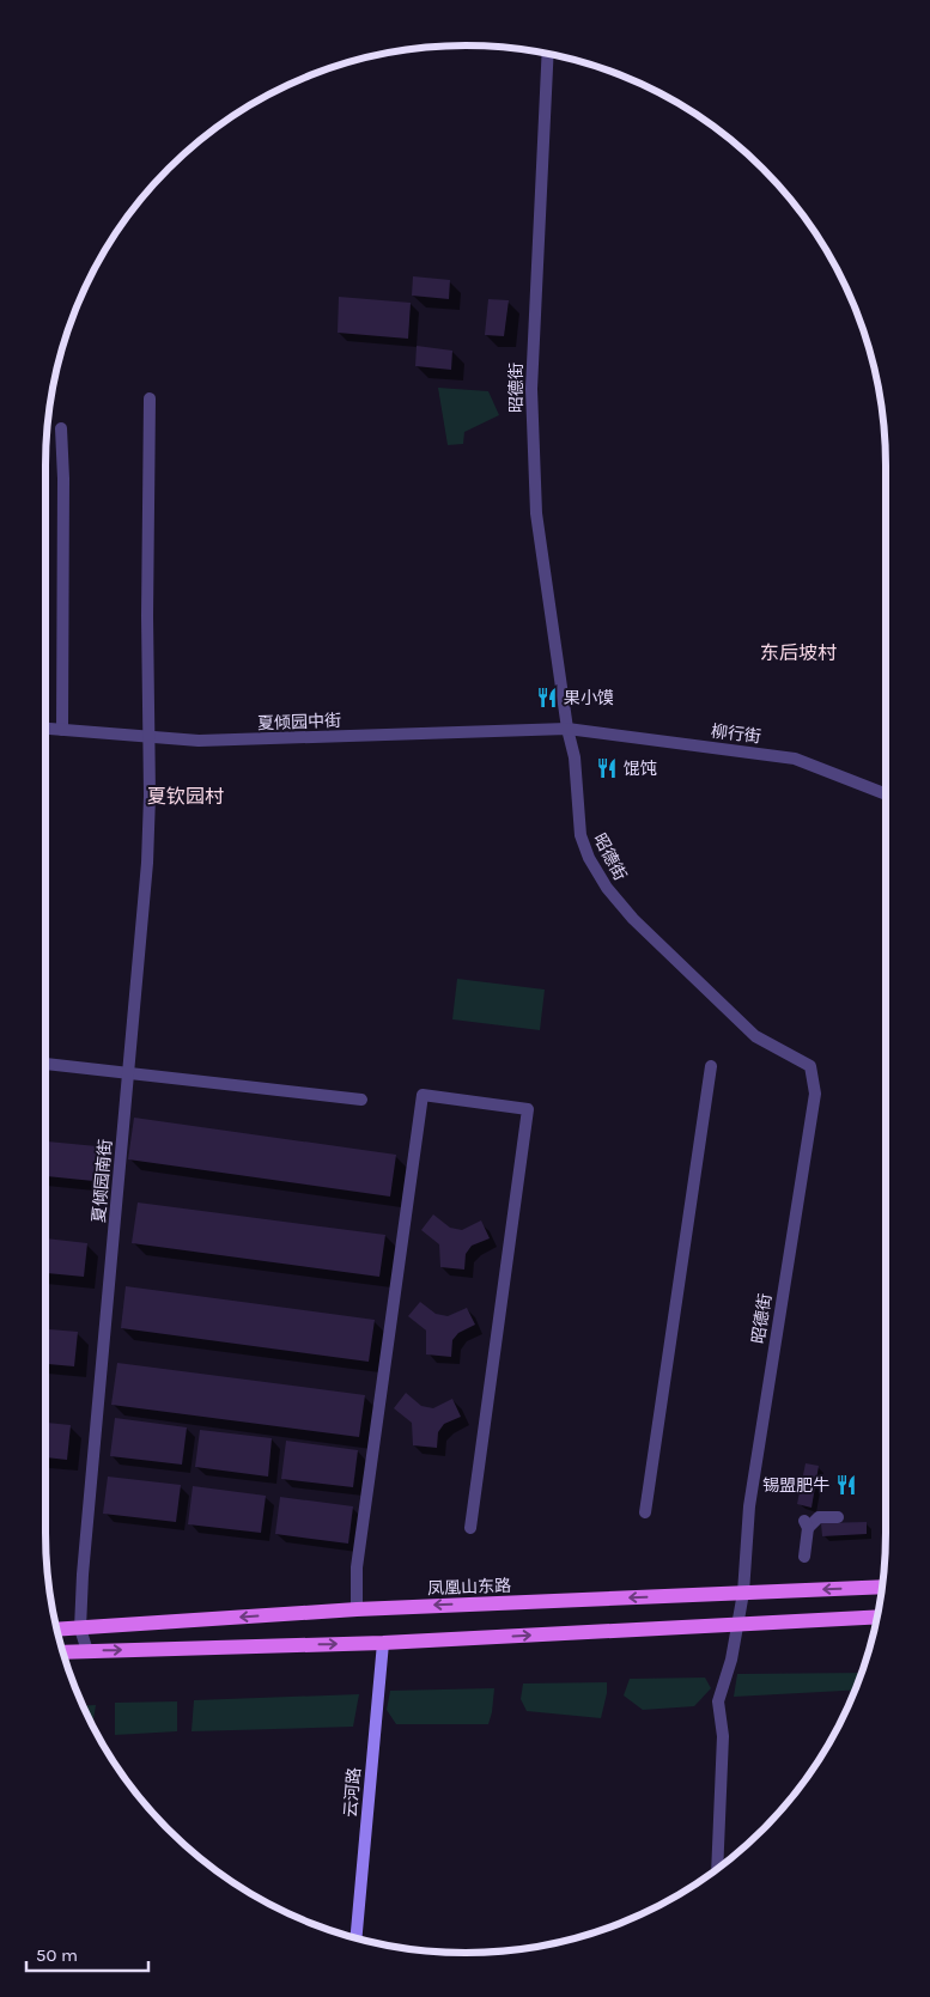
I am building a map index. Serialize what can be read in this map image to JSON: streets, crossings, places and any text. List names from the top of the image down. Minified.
{"streets":{"main road":["凤凰山东路"],"street":["昭德街","夏倾园中街","柳行街","夏倾园南街","云河路"]},"crossings":[["昭德街","夏倾园中街"],["昭德街","柳行街"],["昭德街","凤凰山东路"],["夏倾园中街","柳行街"],["夏倾园中街","夏倾园南街"],["夏倾园南街","凤凰山东路"]],"districts":["东后坡村","夏钦园村"],"places":{"restaurant":["果小馍","馄饨","锡盟肥牛"]},"scale_bar":"50 m"}
